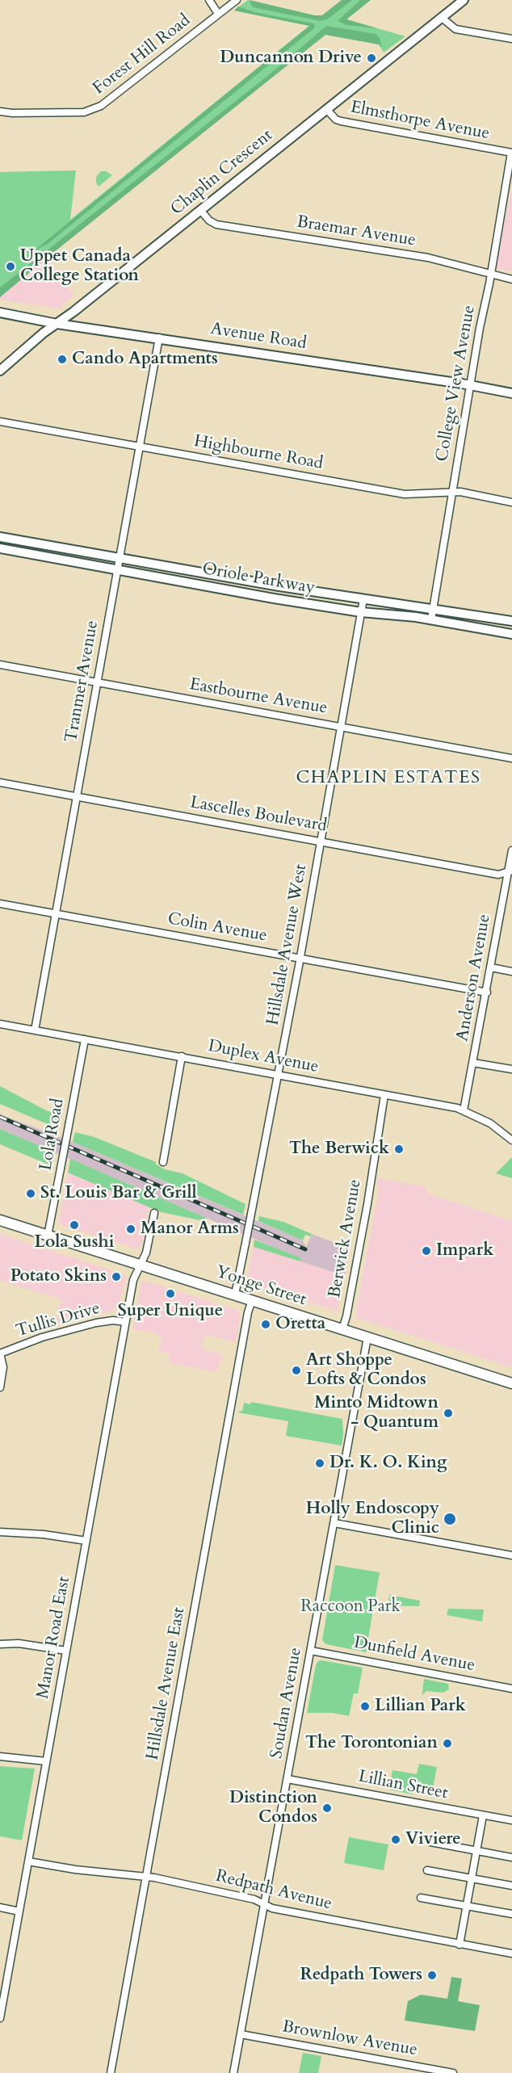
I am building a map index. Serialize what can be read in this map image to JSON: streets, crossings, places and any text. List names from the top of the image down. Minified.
{"streets":{"main road":["Yonge Street"],"street":["Forest Hill Road","Elmsthorpe Avenue","Chaplin Crescent","Braemar Avenue","Avenue Road","College View Avenue","Highbourne Road","Oriole Parkway","Tranmer Avenue","Eastbourne Avenue","Lascelles Boulevard","Colin Avenue","Hillsdale Avenue West","Anderson Avenue","Duplex Avenue","Lola Road","Berwick Avenue","Tullis Drive","Manor Road East","Dunfield Avenue","Hillsdale Avenue East","Soudan Avenue","Lillian Street","Redpath Avenue","Brownlow Avenue"]},"crossings":[["Elmsthorpe Avenue","Chaplin Crescent"],["Elmsthorpe Avenue","College View Avenue"],["Chaplin Crescent","Braemar Avenue"],["Chaplin Crescent","Avenue Road"],["Braemar Avenue","College View Avenue"],["Avenue Road","College View Avenue"],["Avenue Road","Tranmer Avenue"],["College View Avenue","Highbourne Road"],["College View Avenue","Oriole Parkway"],["Highbourne Road","Tranmer Avenue"],["Oriole Parkway","Tranmer Avenue"],["Oriole Parkway","Hillsdale Avenue West"],["Tranmer Avenue","Eastbourne Avenue"],["Tranmer Avenue","Lascelles Boulevard"],["Tranmer Avenue","Colin Avenue"],["Tranmer Avenue","Duplex Avenue"],["Eastbourne Avenue","Hillsdale Avenue West"],["Lascelles Boulevard","Hillsdale Avenue West"],["Lascelles Boulevard","Anderson Avenue"],["Colin Avenue","Hillsdale Avenue West"],["Colin Avenue","Anderson Avenue"],["Hillsdale Avenue West","Duplex Avenue"],["Hillsdale Avenue West","Yonge Street"],["Anderson Avenue","Duplex Avenue"],["Duplex Avenue","Lola Road"],["Duplex Avenue","Berwick Avenue"],["Lola Road","Yonge Street"],["Berwick Avenue","Yonge Street"],["Yonge Street","Manor Road East"],["Yonge Street","Hillsdale Avenue East"],["Yonge Street","Soudan Avenue"],["Tullis Drive","Manor Road East"],["Manor Road East","Redpath Avenue"],["Dunfield Avenue","Soudan Avenue"],["Hillsdale Avenue East","Redpath Avenue"],["Soudan Avenue","Lillian Street"],["Soudan Avenue","Redpath Avenue"],["Soudan Avenue","Brownlow Avenue"]],"districts":["CHAPLIN ESTATES"],"parks":["Raccoon Park"],"places":["Duncannon Drive","Uppet Canada College Station","Cando Apartments","The Berwick","St. Louis Bar & Grill","Lola Sushi","Manor Arms","Impark","Potato Skins","Super Unique","Oretta","Art Shoppe Lofts & Condos","Minto Midtown - Quantum","Dr. K. O. King","Holly Endoscopy Clinic","Lillian Park","The Torontonian","Distinction Condos","Viviere","Redpath Towers"]}
